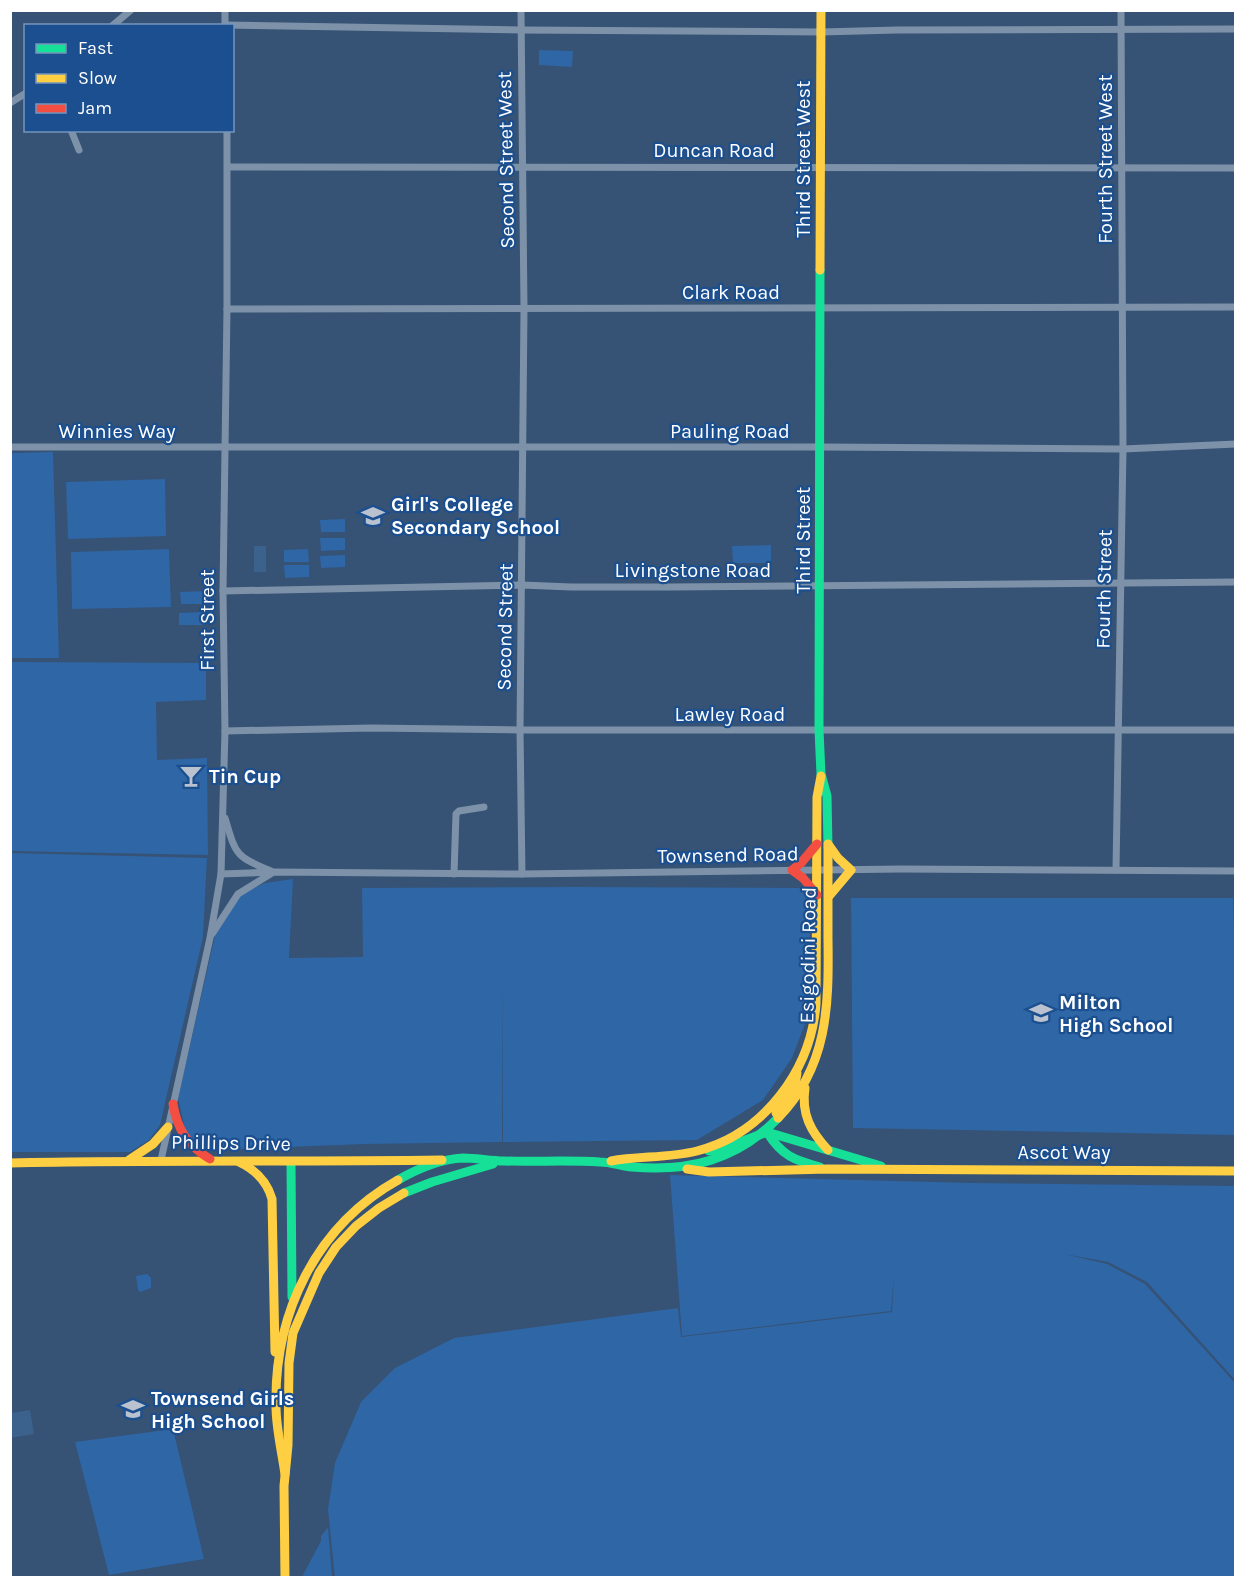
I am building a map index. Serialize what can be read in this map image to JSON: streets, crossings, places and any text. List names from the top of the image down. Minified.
{"streets":{"main road":["Third Street West","Third Street","Esigodini Road","Phillips Drive","Ascot Way"],"street":["Duncan Road","Fourth Street West","Second Street West","Clark Road","Winnies Way","Pauling Road","Livingstone Road","Fourth Street","First Street","Second Street","Lawley Road","Townsend Road"]},"crossings":[["Duncan Road","Third Street West"],["Duncan Road","Fourth Street West"],["Duncan Road","Second Street West"],["Duncan Road","First Street"],["Third Street West","Clark Road"],["Third Street West","Third Street"],["Fourth Street West","Clark Road"],["Fourth Street West","Fourth Street"],["Second Street West","Clark Road"],["Second Street West","Second Street"],["Clark Road","Third Street"],["Clark Road","Fourth Street"],["Clark Road","First Street"],["Clark Road","Second Street"],["Winnies Way","Pauling Road"],["Winnies Way","First Street"],["Pauling Road","Third Street"],["Pauling Road","Fourth Street"],["Pauling Road","First Street"],["Pauling Road","Second Street"],["Third Street","Livingstone Road"],["Third Street","Lawley Road"],["Third Street","Townsend Road"],["Third Street","Esigodini Road"],["Livingstone Road","Fourth Street"],["Livingstone Road","First Street"],["Livingstone Road","Second Street"],["Fourth Street","Lawley Road"],["Fourth Street","Townsend Road"],["First Street","Lawley Road"],["First Street","Townsend Road"],["First Street","Phillips Drive"],["Second Street","Lawley Road"],["Second Street","Townsend Road"],["Townsend Road","Esigodini Road"],["Esigodini Road","Phillips Drive"]],"places":{"school or university":["Girl's College Secondary School","Milton High School","Townsend Girls High School"],"bar":["Tin Cup"]},"legend":["Fast","Slow","Jam"]}
